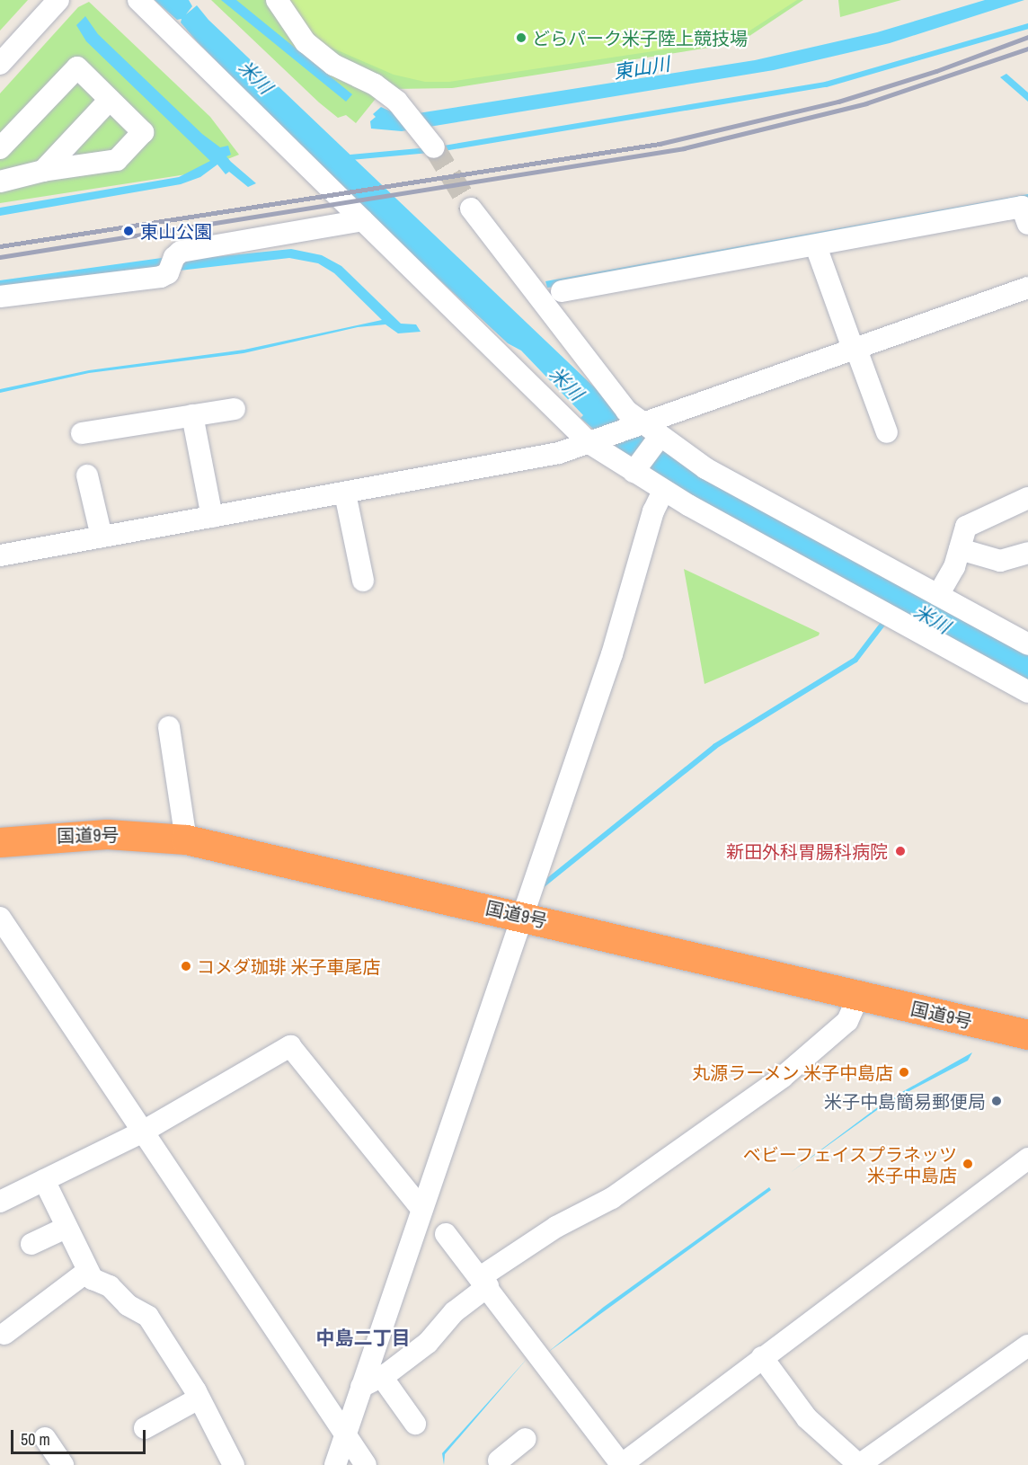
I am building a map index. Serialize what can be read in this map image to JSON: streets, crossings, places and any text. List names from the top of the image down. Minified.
{"streets":{"highway":["国道9号"]},"districts":["中島二丁目"],"water":["東山川","米川"],"places":["どらパーク米子陸上競技場","東山公園","新田外科胃腸科病院","コメダ珈琲 米子車尾店","丸源ラーメン 米子中島店","米子中島簡易郵便局","ベビーフェイスプラネッツ 米子中島店"],"scale_bar":"50 m"}
